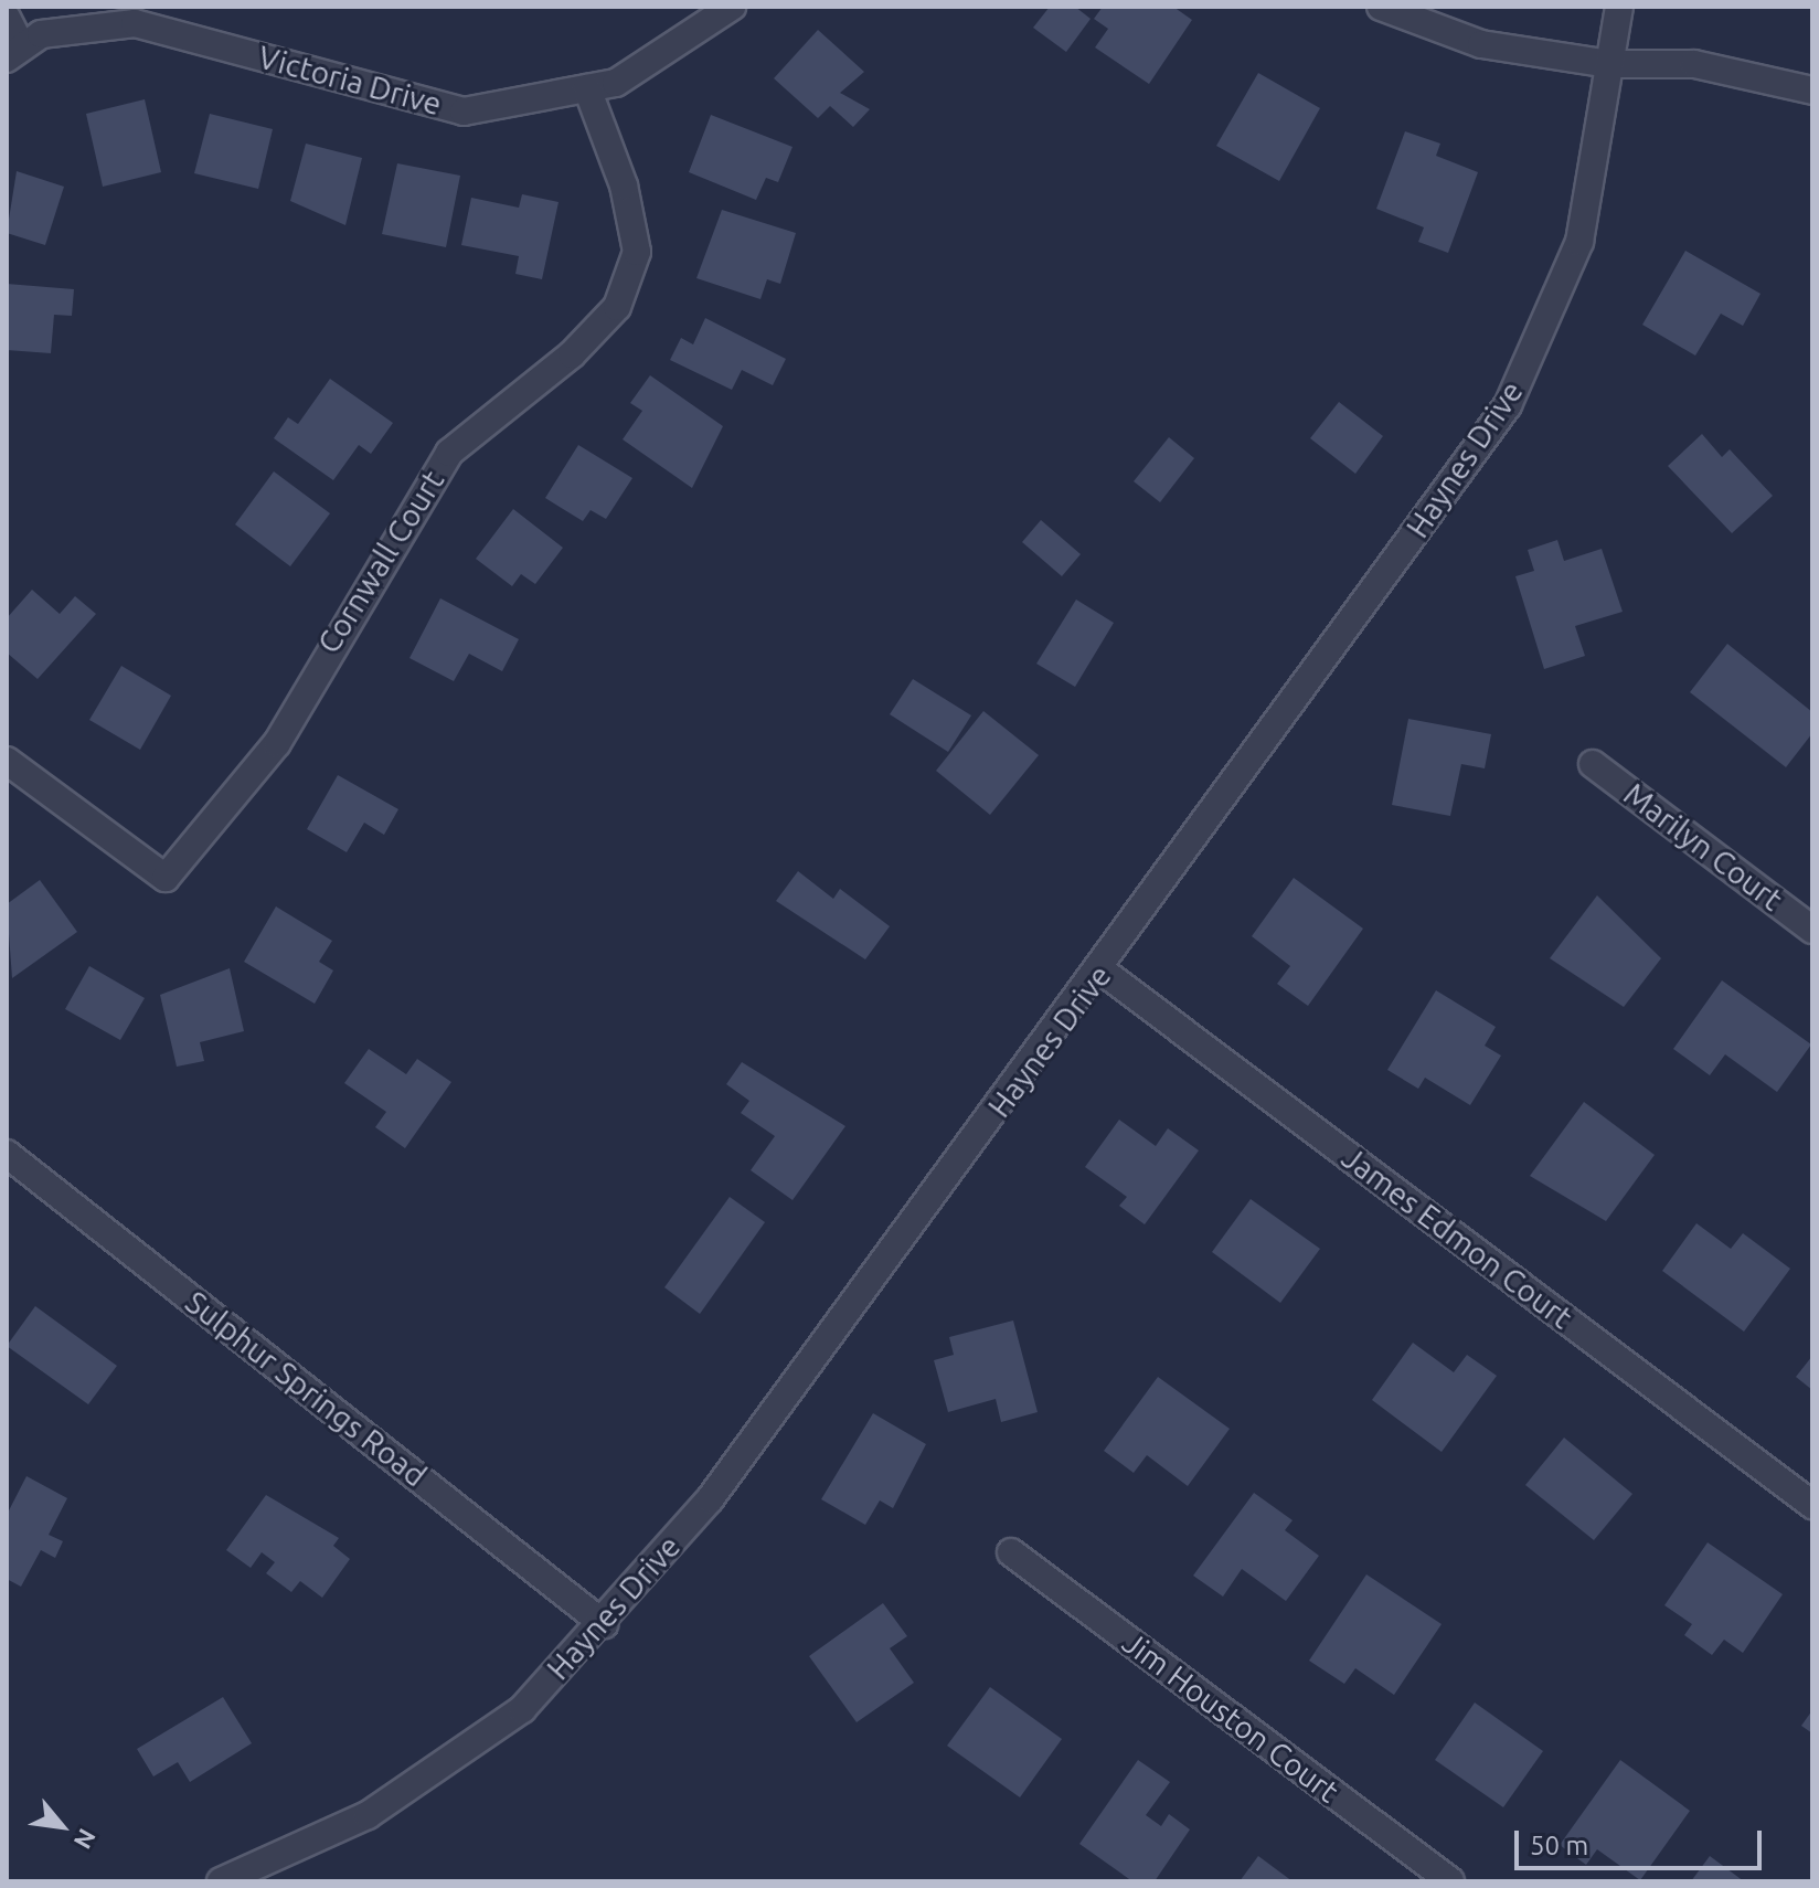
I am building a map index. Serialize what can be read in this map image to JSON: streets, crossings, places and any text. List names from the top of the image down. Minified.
{"streets":{"street":["Victoria Drive","Haynes Drive","Cornwall Court","Marilyn Court","James Edmon Court","Sulphur Springs Road","Jim Houston Court"]},"crossings":[["Victoria Drive","Cornwall Court"],["Haynes Drive","James Edmon Court"],["Haynes Drive","Sulphur Springs Road"]],"scale_bar":"50 m","north":"bottom right"}
